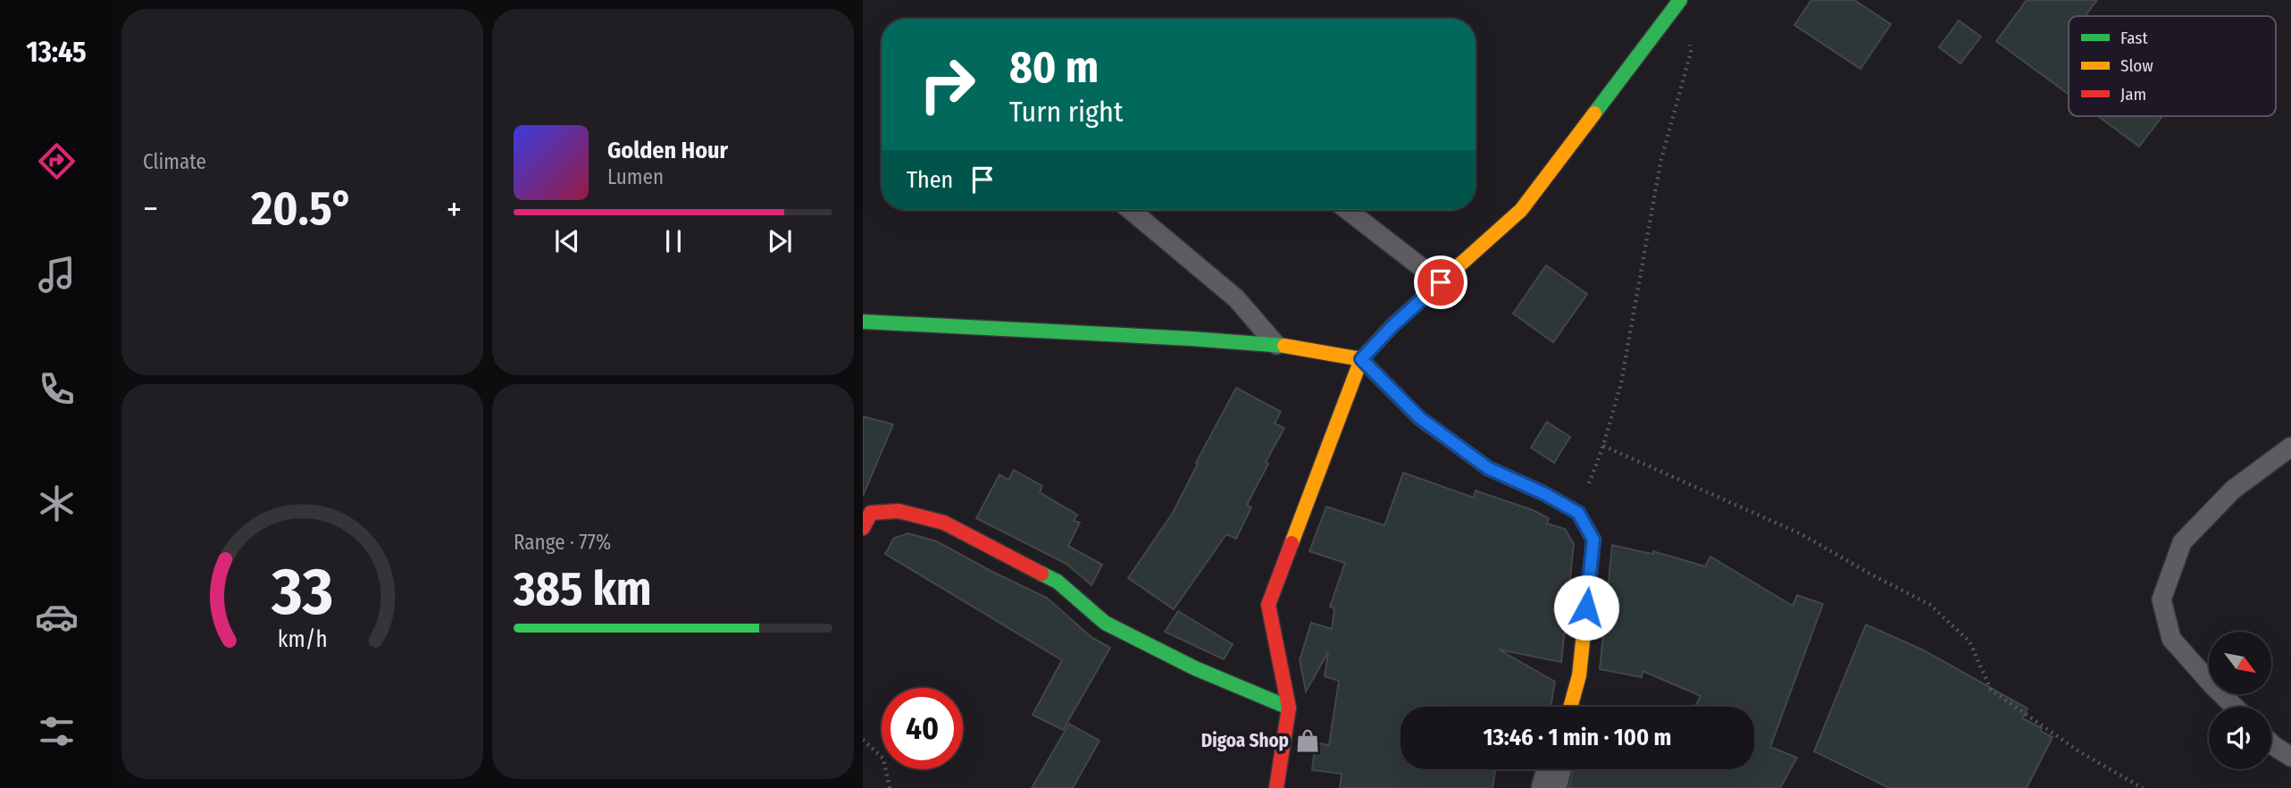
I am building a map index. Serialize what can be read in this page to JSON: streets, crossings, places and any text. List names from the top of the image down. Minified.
{"places":{"shop":["Digoa Shop"]},"legend":["Fast","Slow","Jam"],"north":"bottom right","page":{"tabs":"13:45","tile":["Climate",["Range · 77%","385 km"]],"turn":["80 m","Turn right"],"song":["Golden Hour","Lumen"],"then":"Then","heat":["−","20.5°","+"],"limit":"40","trip":"13:46 · 1 min · 100 m","gauge":["33","km/h"]}}
